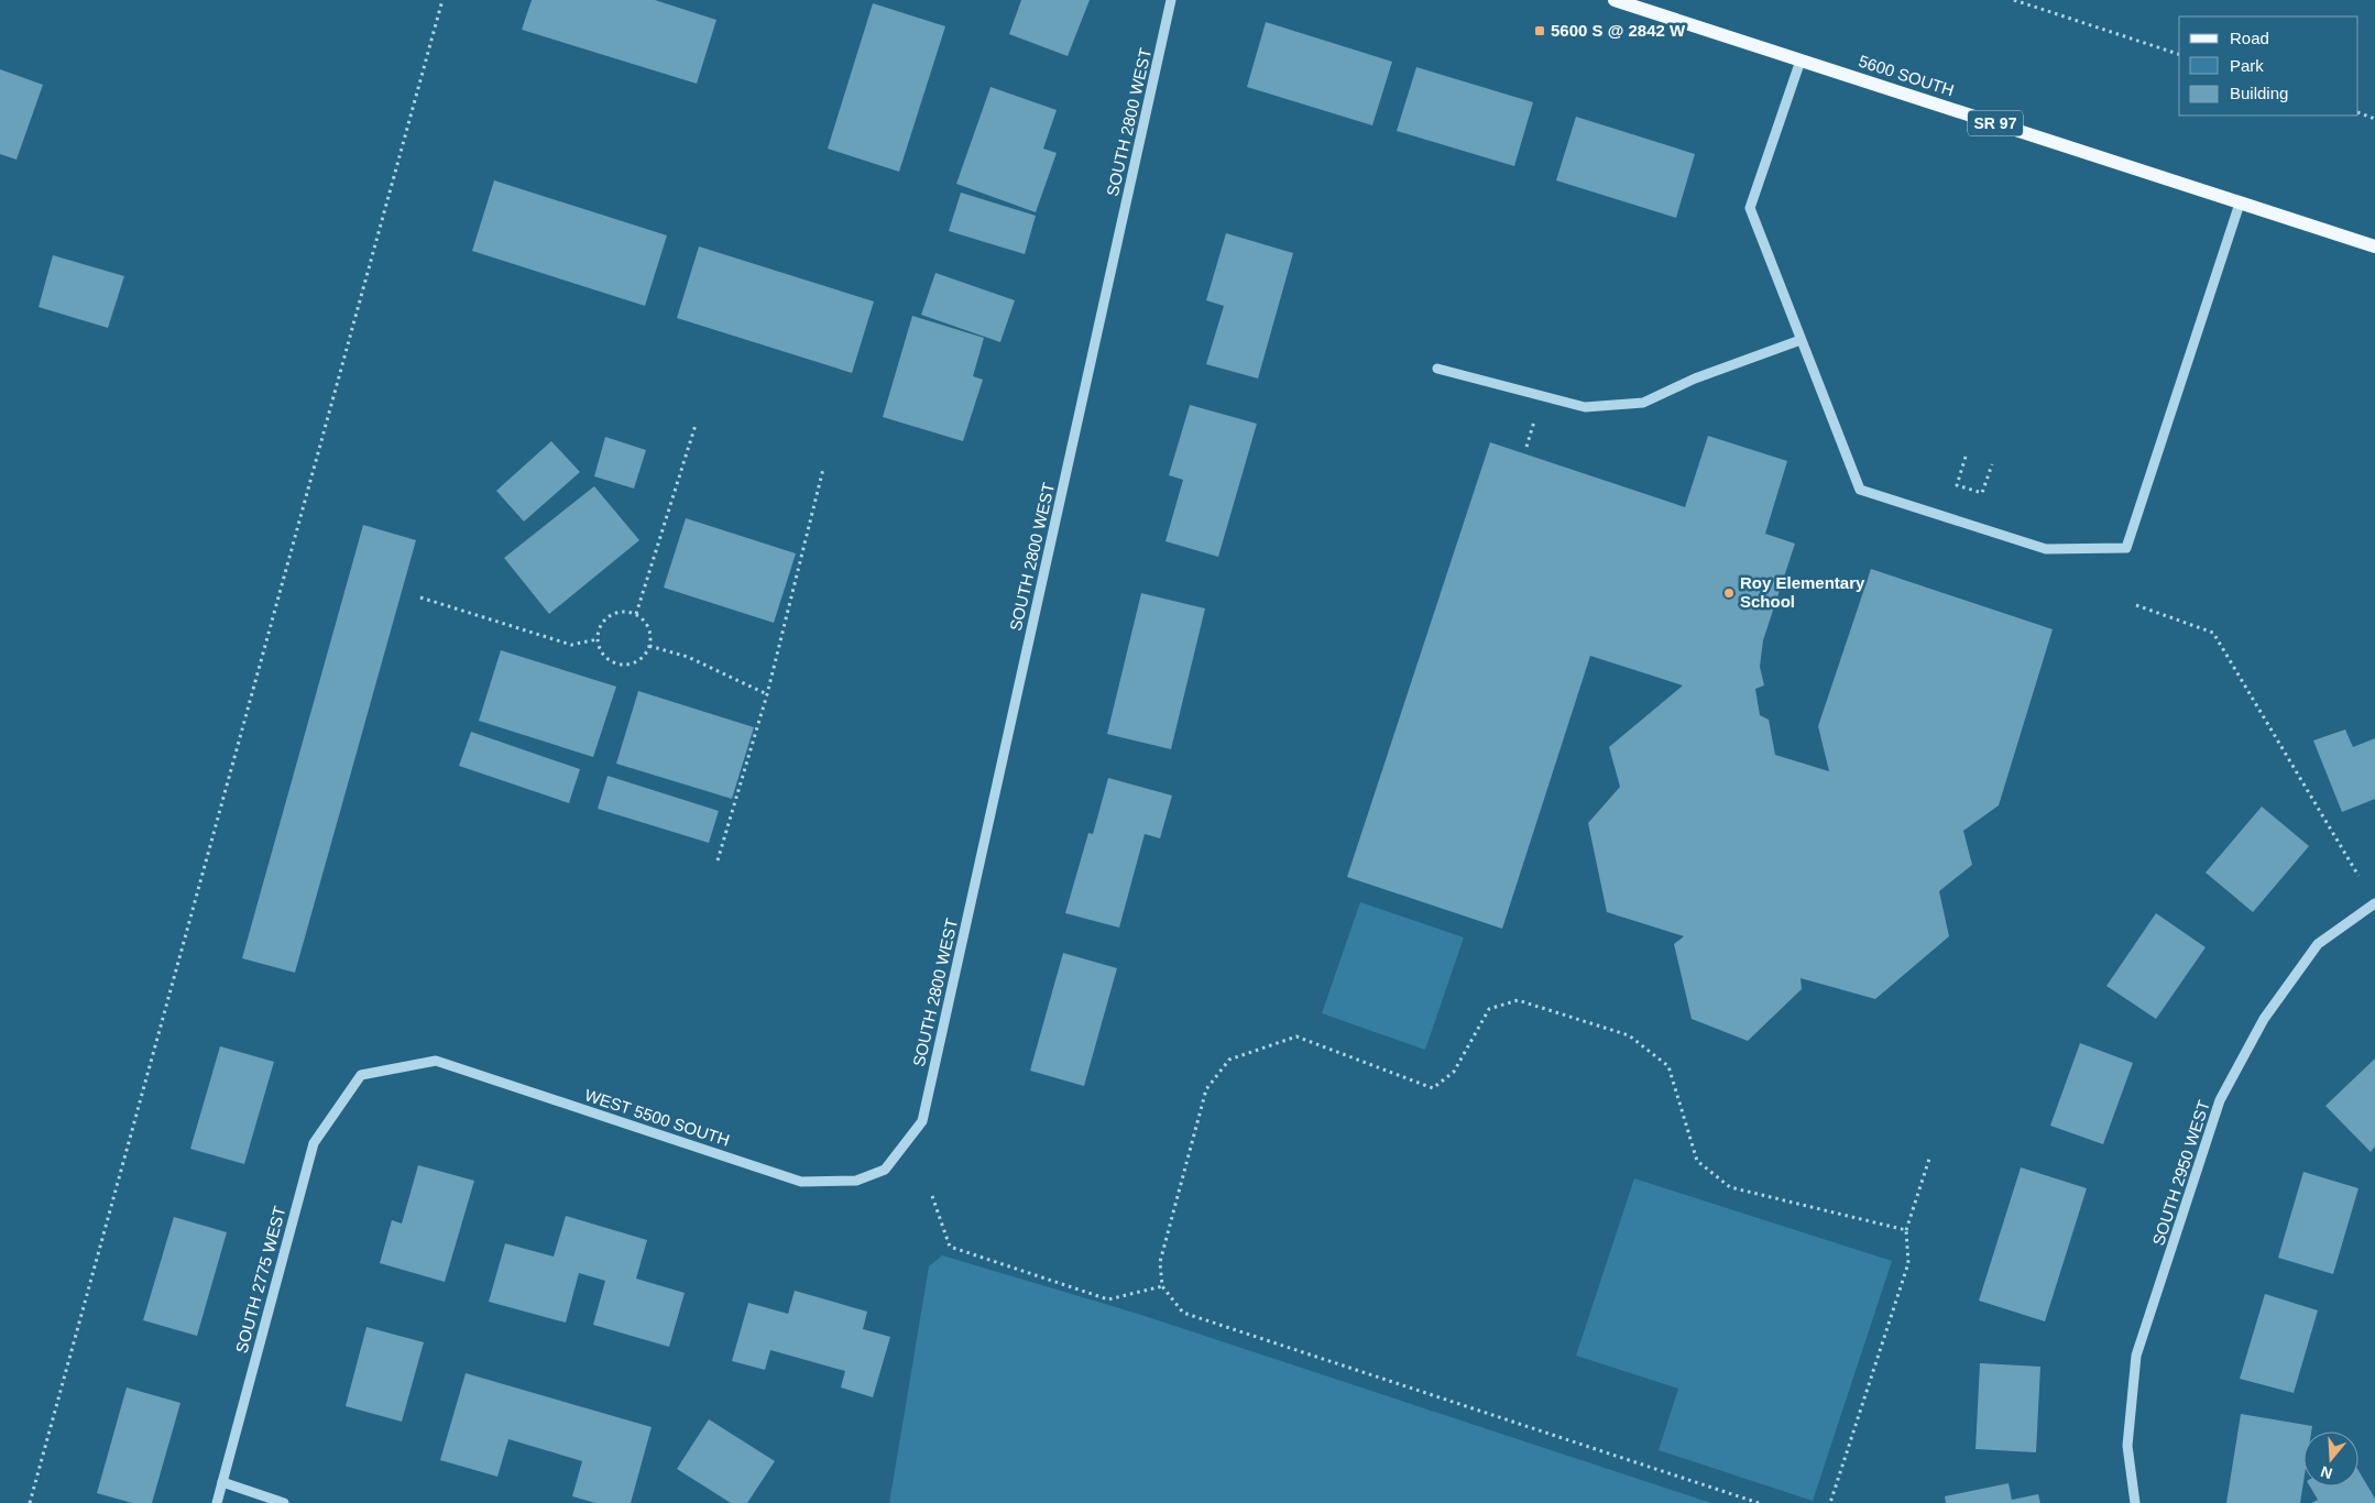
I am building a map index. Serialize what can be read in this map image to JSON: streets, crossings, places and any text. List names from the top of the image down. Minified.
{"streets":{"main road":["5600 SOUTH","SR 97"],"street":["SOUTH 2800 WEST","WEST 5500 SOUTH","SOUTH 2950 WEST","SOUTH 2775 WEST"]},"crossings":[["SOUTH 2800 WEST","WEST 5500 SOUTH"],["WEST 5500 SOUTH","SOUTH 2775 WEST"]],"places":{"transit":["5600 S @ 2842 W"],"other":["Roy Elementary School"]},"legend":["Road","Park","Building"],"north":"bottom"}
